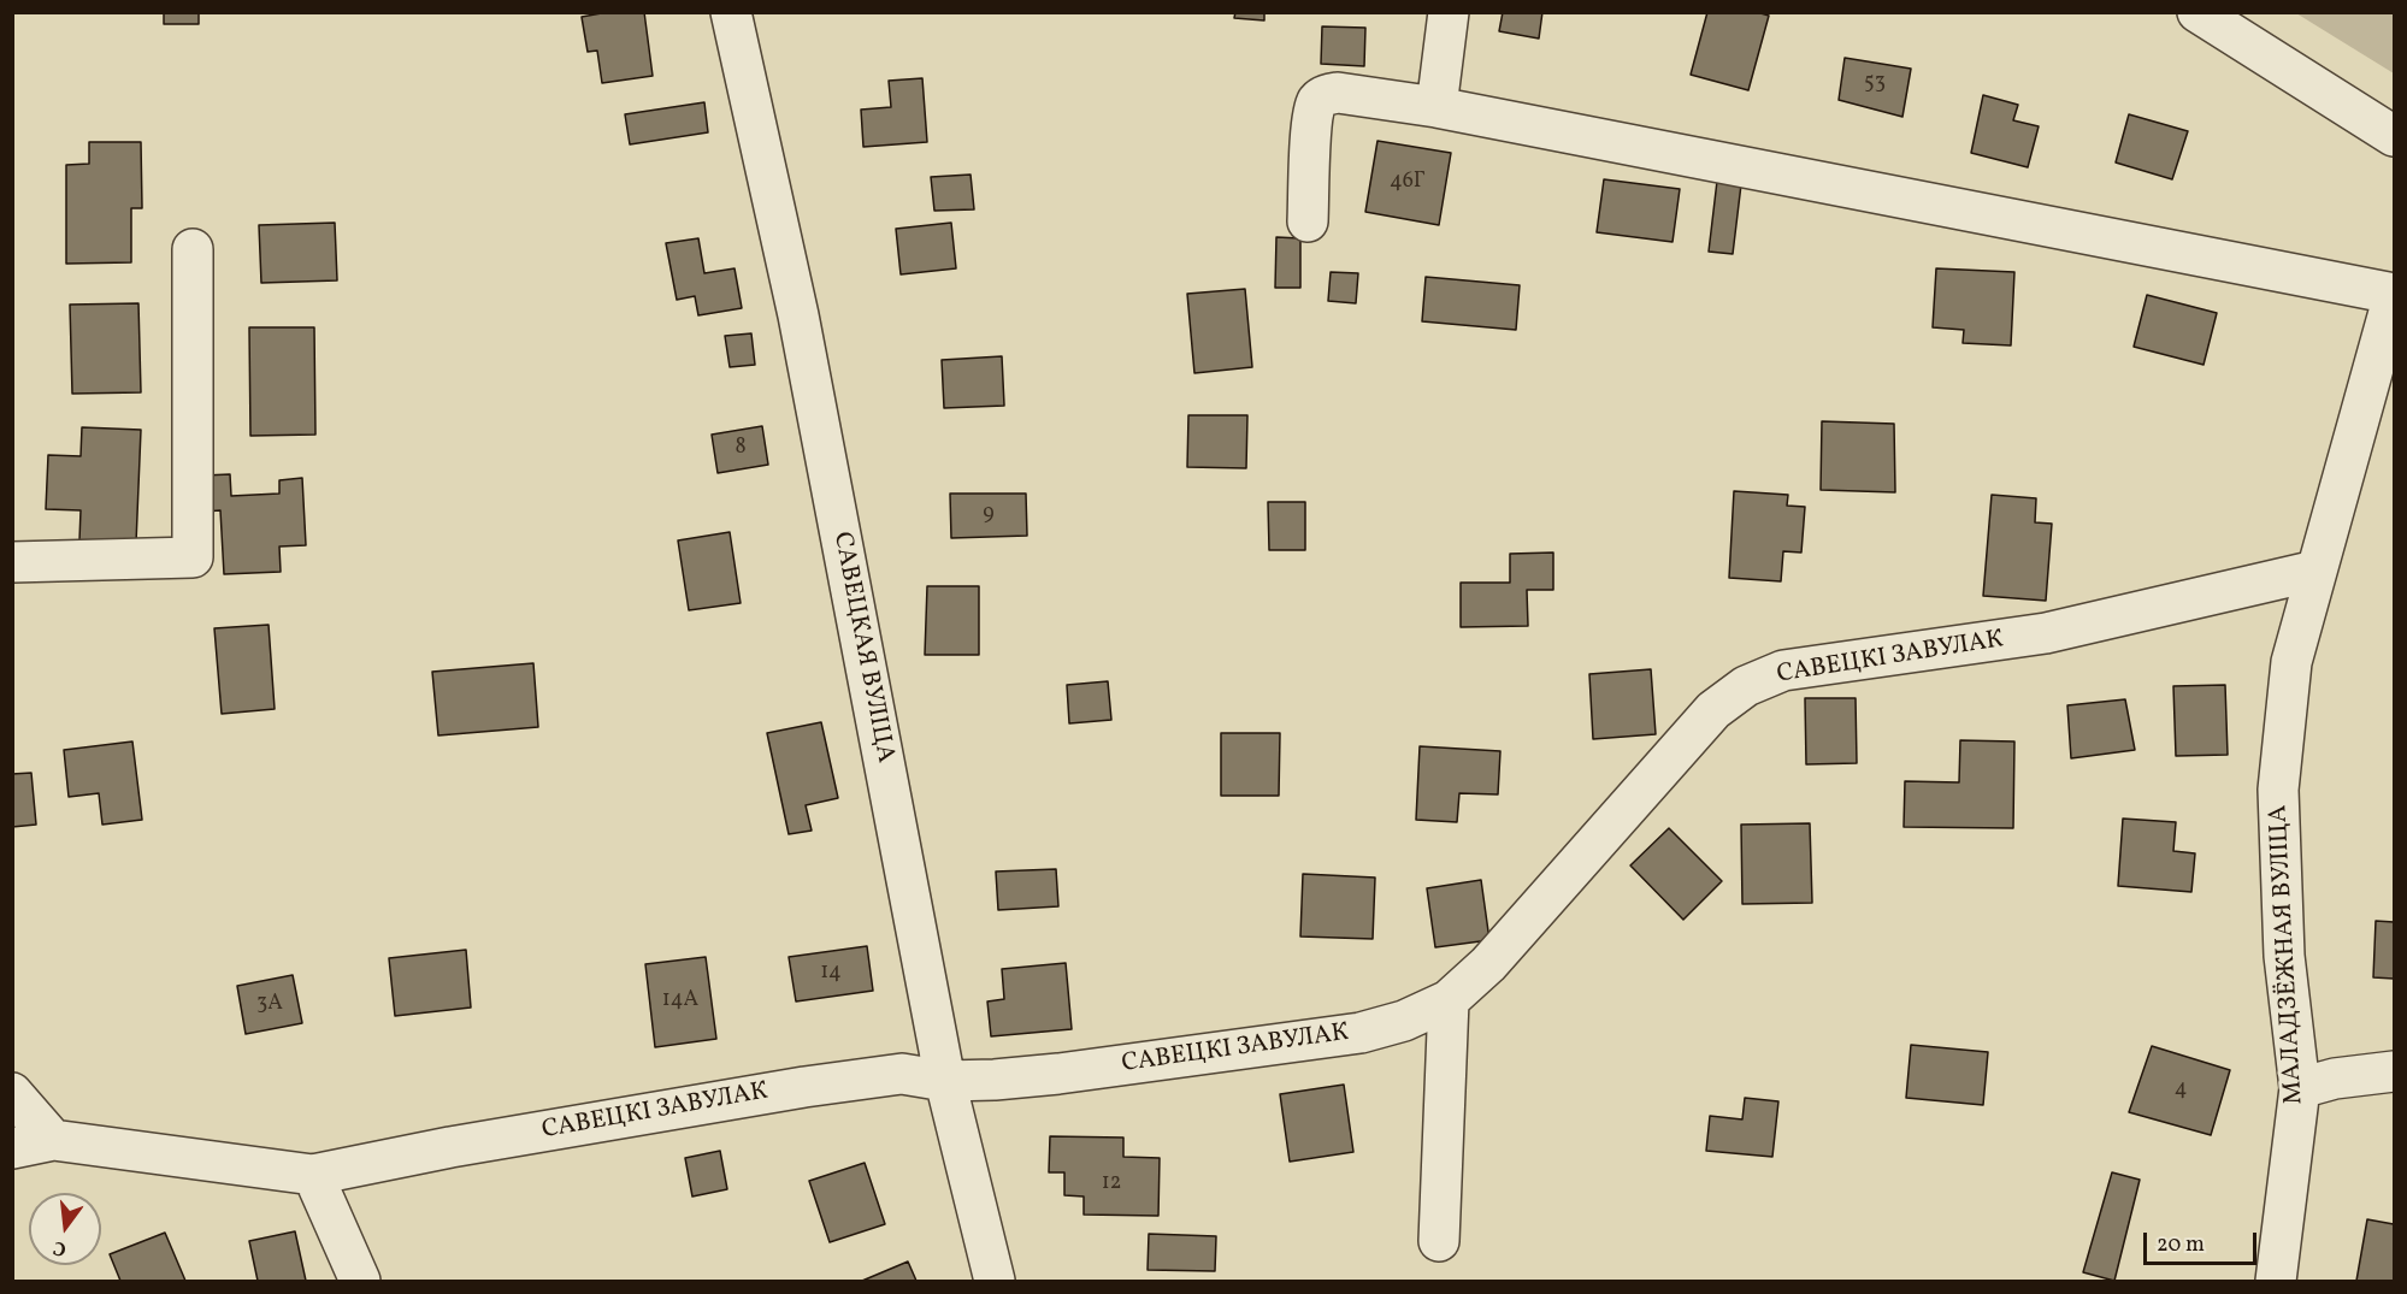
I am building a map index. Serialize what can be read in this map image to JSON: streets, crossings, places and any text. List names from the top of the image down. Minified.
{"streets":{"street":["САВЕЦКАЯ ВУЛІЦА","САВЕЦКІ ЗАВУЛАК","МАЛАДЗЁЖНАЯ ВУЛІЦА"]},"crossings":[["САВЕЦКАЯ ВУЛІЦА","САВЕЦКІ ЗАВУЛАК"],["САВЕЦКІ ЗАВУЛАК","МАЛАДЗЁЖНАЯ ВУЛІЦА"]],"house_numbers":["53","46Г","8","9","14","14А","3А","4","12"],"scale_bar":"20 m","north":"bottom"}
